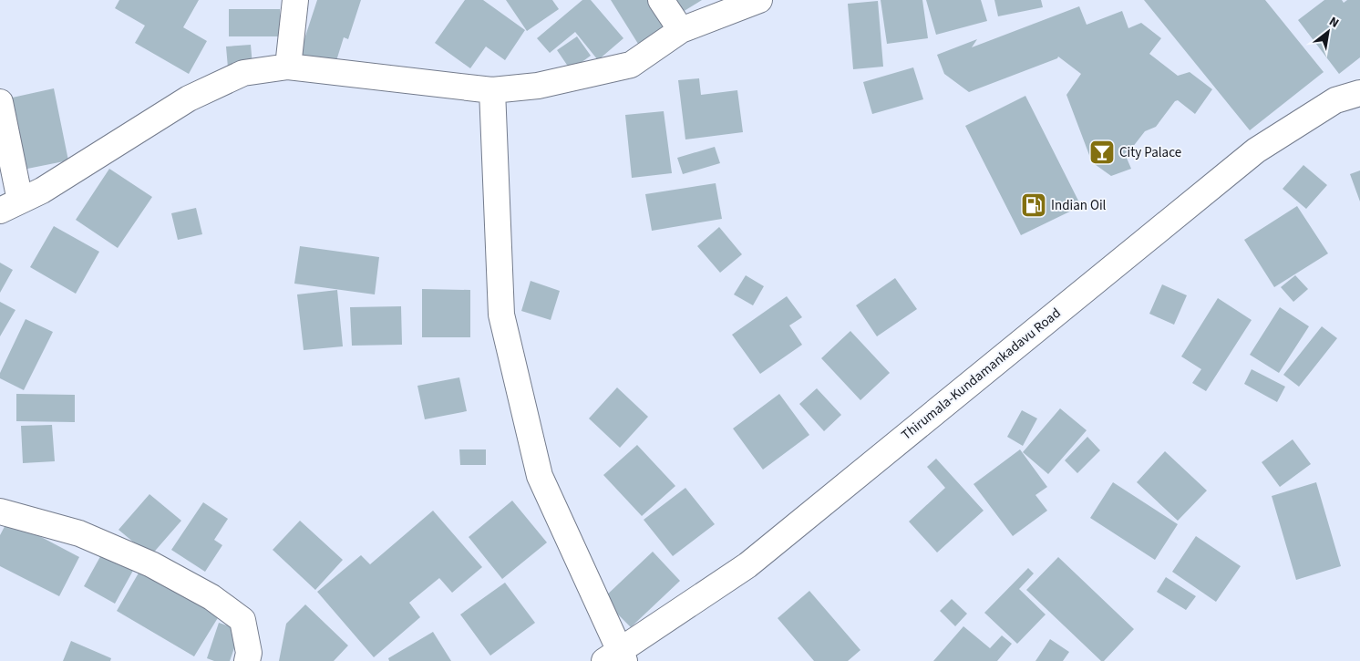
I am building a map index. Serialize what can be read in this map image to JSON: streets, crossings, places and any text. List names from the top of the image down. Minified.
{"streets":{"street":["Thirumala-Kundamankadavu Road"]},"places":{"bar":["City Palace"],"fuel station":["Indian Oil"]},"north":"top right"}
